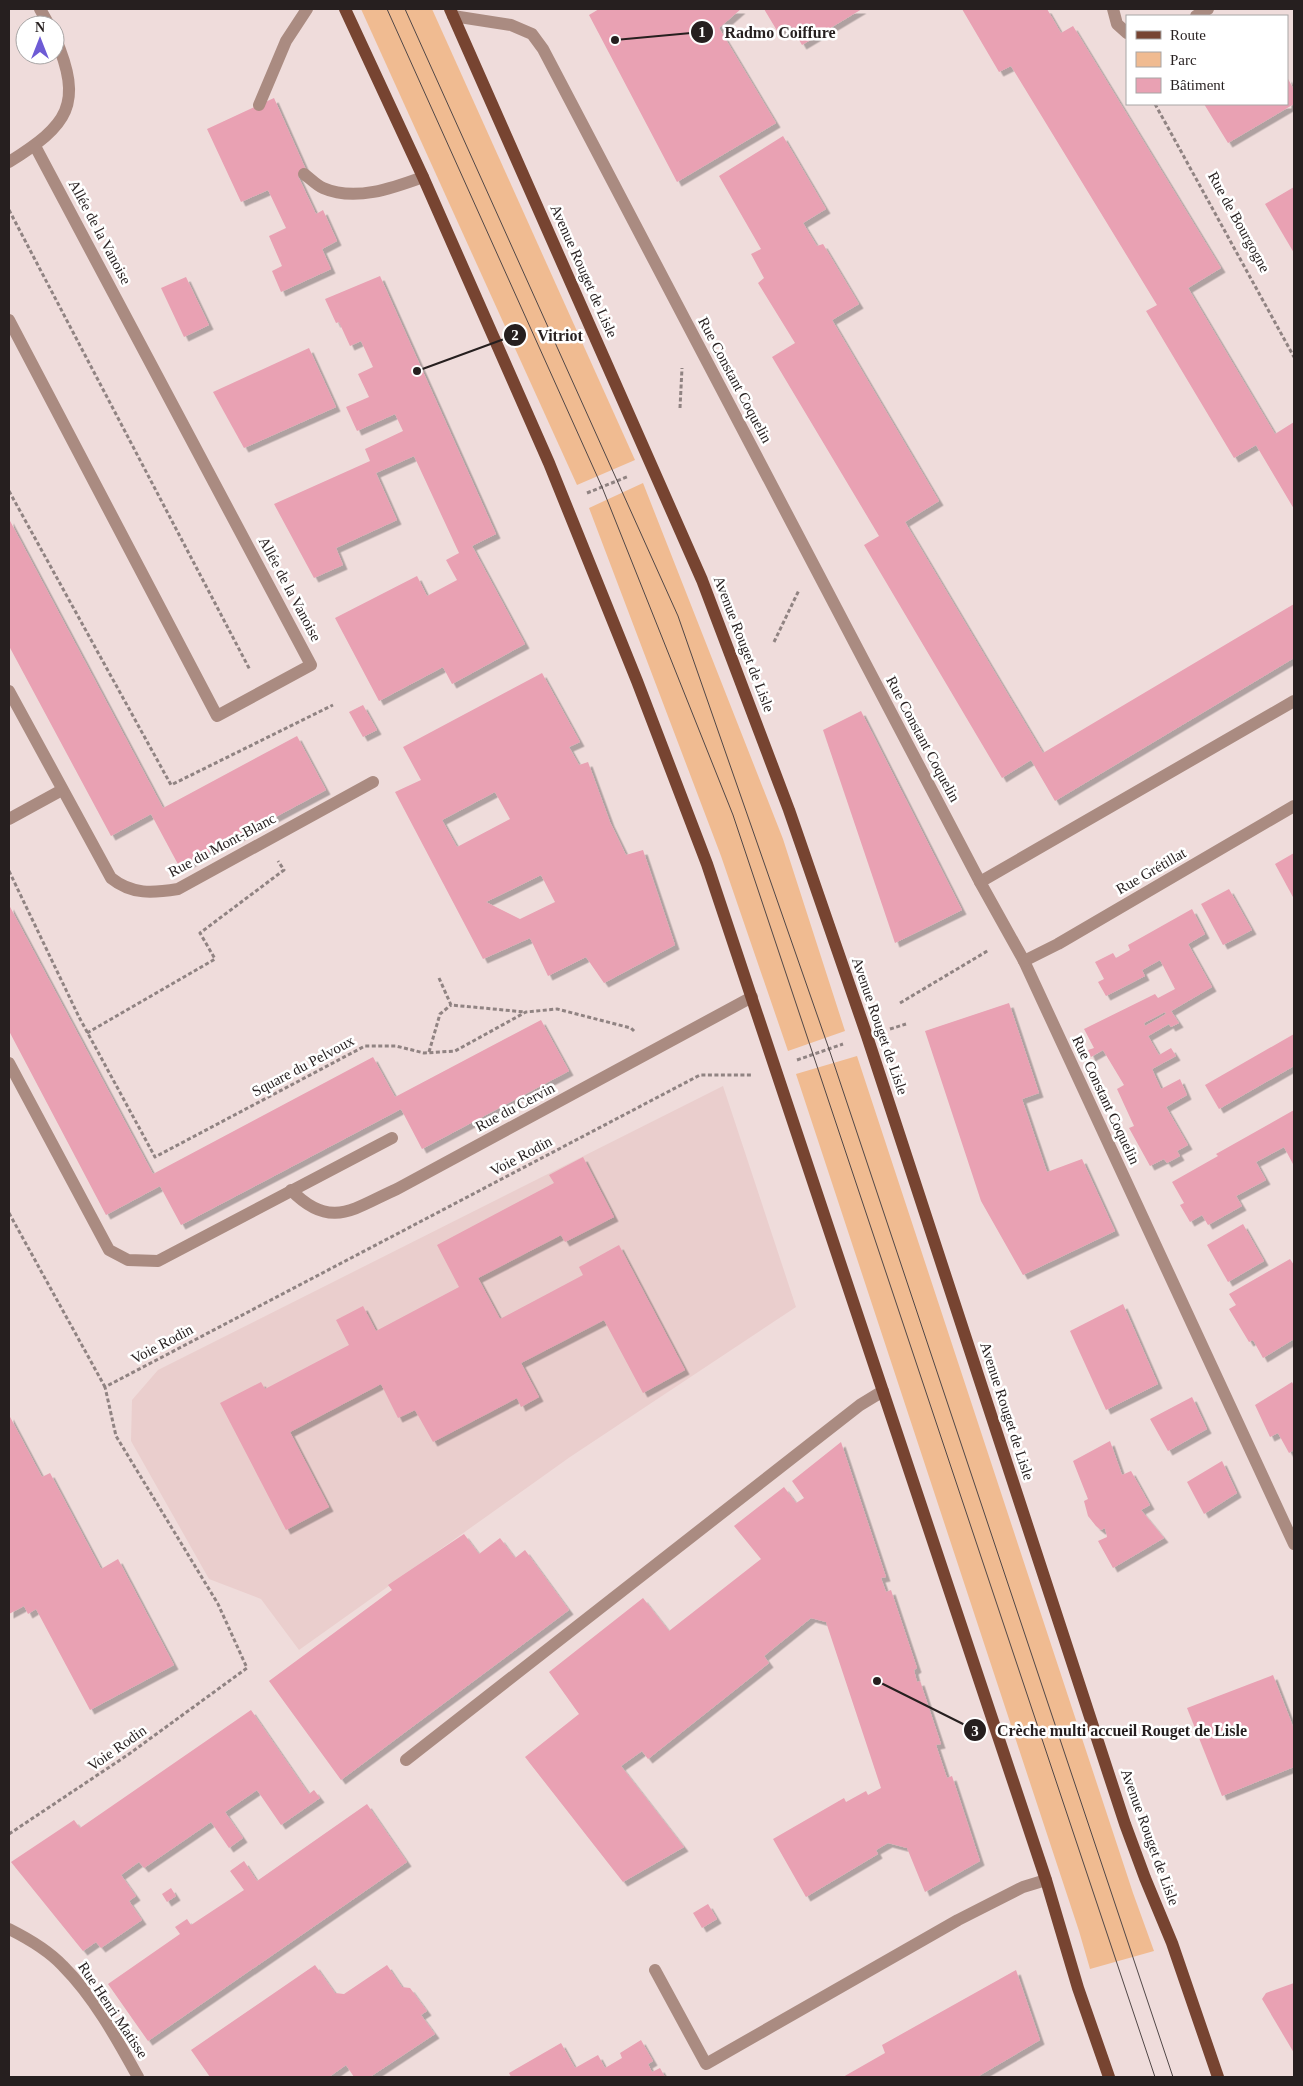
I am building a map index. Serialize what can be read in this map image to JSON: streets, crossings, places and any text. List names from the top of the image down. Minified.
{"streets":{"main road":["Avenue Rouget de Lisle"],"street":["Allée de la Vanoise","Rue Constant Coquelin","Rue du Mont-Blanc","Rue Grétillat","Rue du Cervin","Rue Henri Matisse"],"path":["Rue de Bourgogne","Square du Pelvoux","Voie Rodin"]},"crossings":[["Avenue Rouget de Lisle","Rue Constant Coquelin"],["Avenue Rouget de Lisle","Voie Rodin"],["Rue Constant Coquelin","Rue Grétillat"],["Square du Pelvoux","Rue du Cervin"]],"places":["Radmo Coiffure","Vitriot","Crèche multi accueil Rouget de Lisle"],"legend":["Route","Parc","Bâtiment"],"north":"top"}
